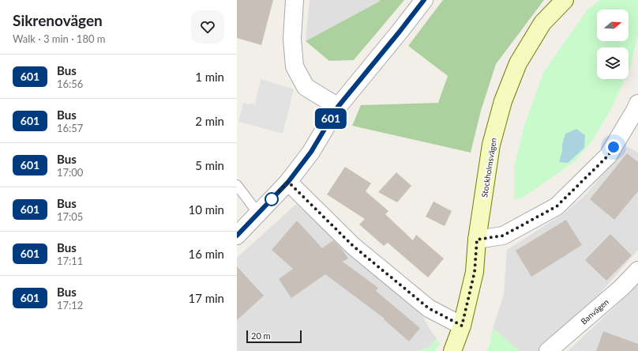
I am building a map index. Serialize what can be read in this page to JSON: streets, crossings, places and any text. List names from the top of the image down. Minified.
{"streets":{"street":["Stockholmsvägen","Banvägen"]},"lines":["bus line 601"],"scale_bar":"20 m","north":"right","page":{"heading":["Sikrenovägen","Walk · 3 min · 180 m"],"on_map":"601","list":[{"mark":"601","name":"Bus","note":"16:56","value":"1 min"},{"mark":"601","name":"Bus","note":"16:57","value":"2 min"},{"mark":"601","name":"Bus","note":"17:00","value":"5 min"},{"mark":"601","name":"Bus","note":"17:05","value":"10 min"},{"mark":"601","name":"Bus","note":"17:11","value":"16 min"},{"mark":"601","name":"Bus","note":"17:12","value":"17 min"}],"scale":"20 m"}}
